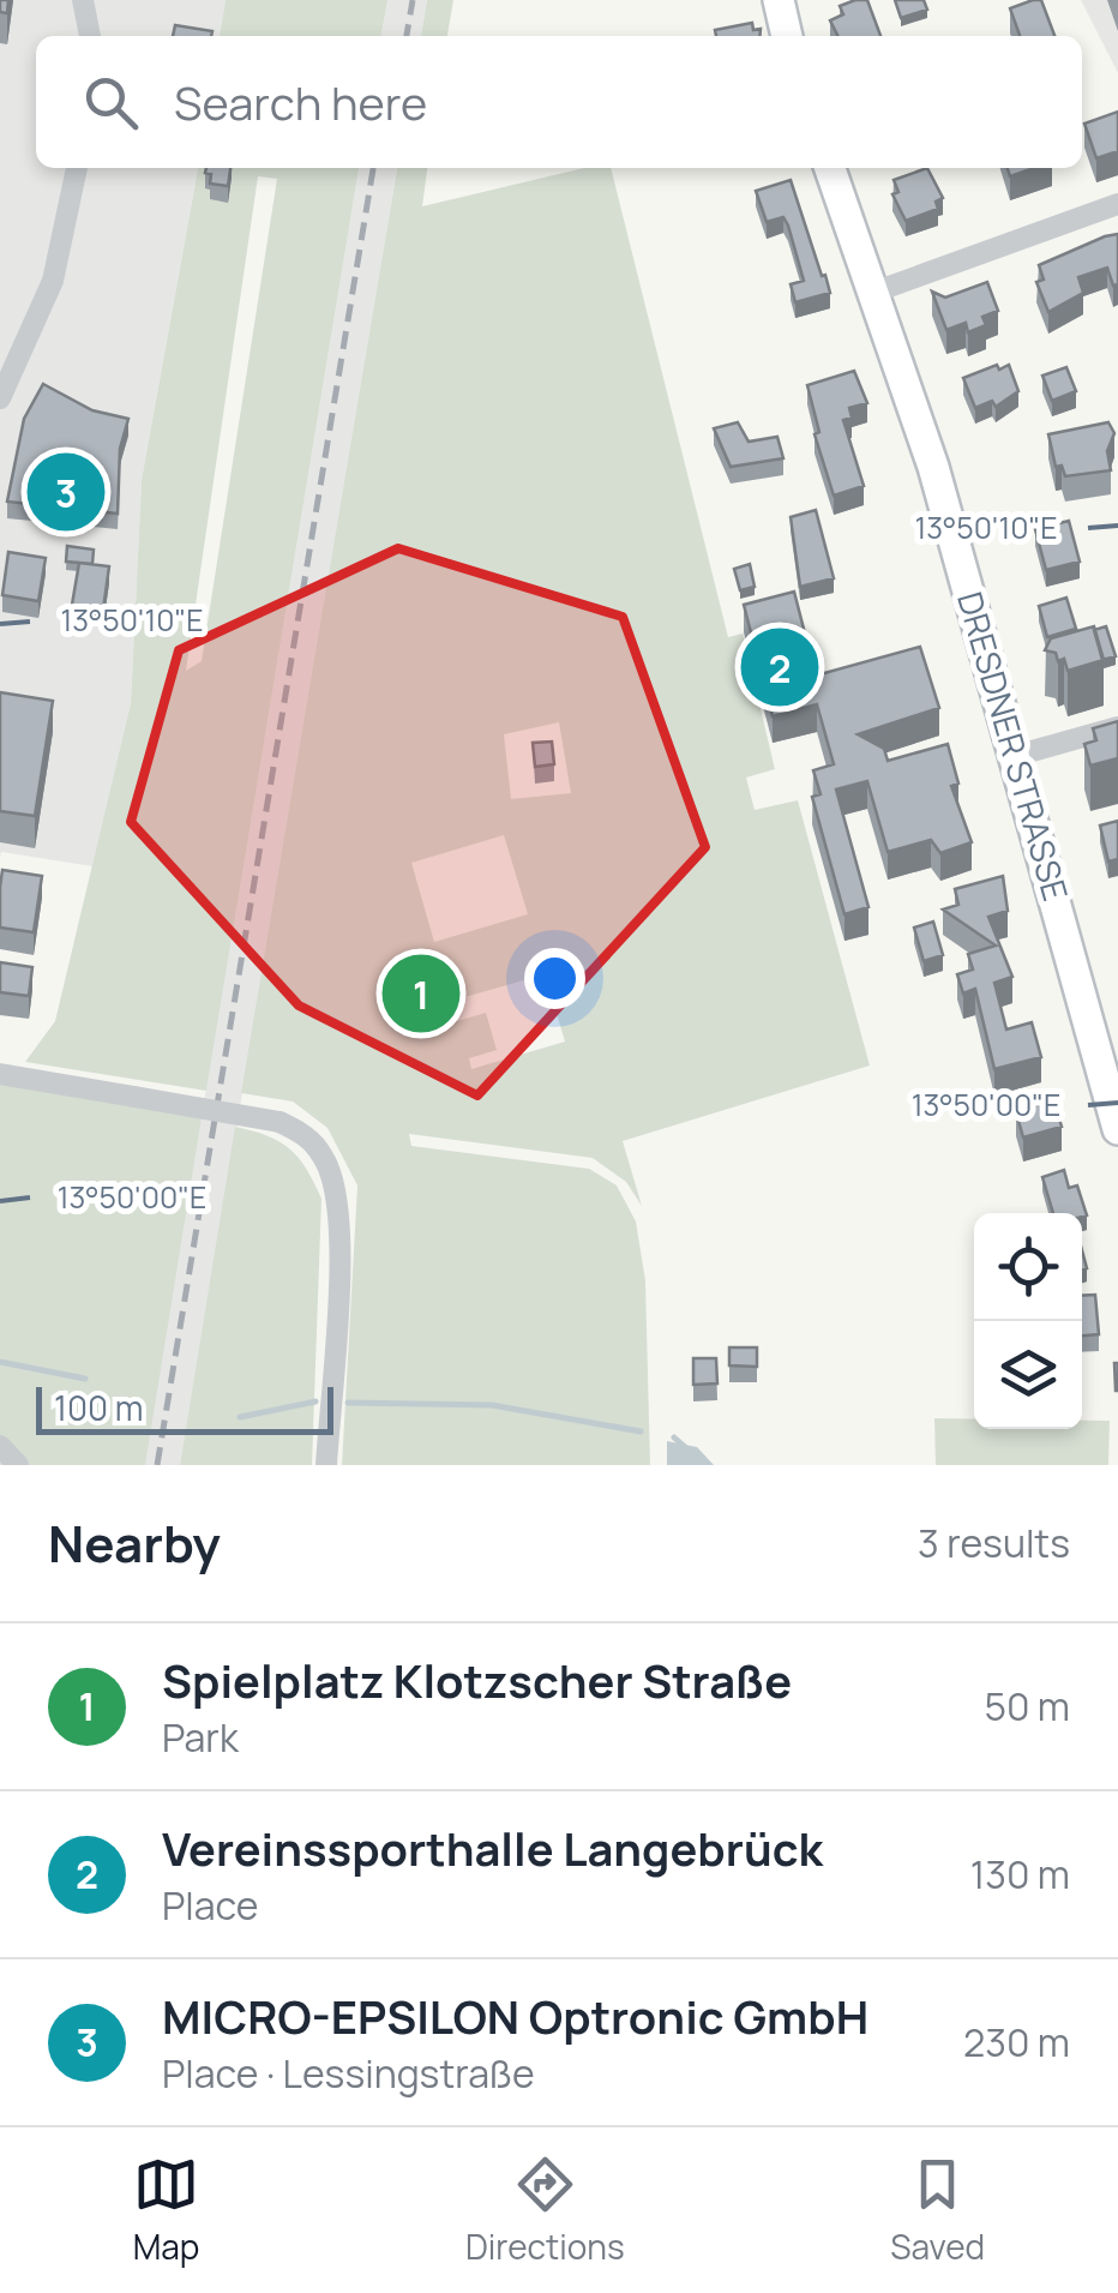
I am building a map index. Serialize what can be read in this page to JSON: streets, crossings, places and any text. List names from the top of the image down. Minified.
{"streets":{"main road":["DRESDNER STRASSE"]},"scale_bar":"100 m","page":{"search":"Search here","pins":["3","2","1"],"scale":"100 m","heading":["Nearby","3 results"],"list":[{"mark":"1","name":"Spielplatz Klotzscher Straße","note":"Park","value":"50 m"},{"mark":"2","name":"Vereinssporthalle Langebrück","note":"Place","value":"130 m"},{"mark":"3","name":"MICRO-EPSILON Optronic GmbH","note":"Place · Lessingstraße","value":"230 m"}],"nav":["Map","Directions","Saved"]},"coordinates":["13°50'10\"E","13°50'00\"E"]}
